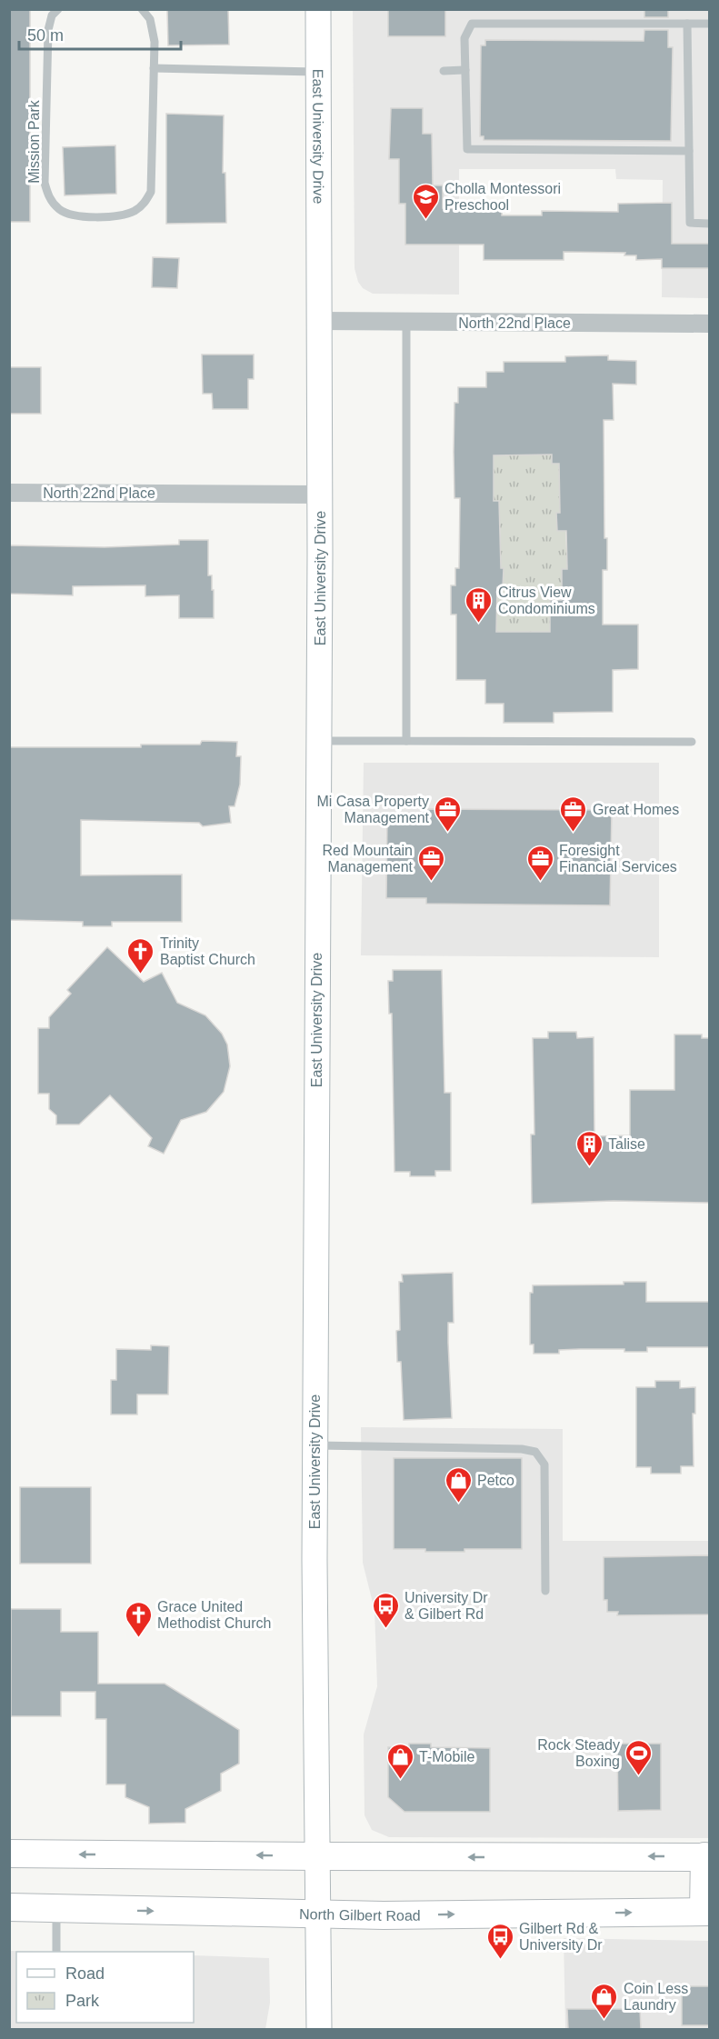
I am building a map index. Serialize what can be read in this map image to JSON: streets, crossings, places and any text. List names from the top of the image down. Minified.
{"streets":{"main road":["East University Drive","North Gilbert Road"],"street":["North 22nd Place"],"lane":["Mission Park"]},"crossings":[["East University Drive","North 22nd Place"],["East University Drive","North Gilbert Road"]],"places":{"school or university":["Cholla Montessori Preschool"],"building":["Citrus View Condominiums","Talise"],"office":["Mi Casa Property Management","Great Homes","Red Mountain Management","Foresight Financial Services"],"church":["Trinity Baptist Church","Grace United Methodist Church"],"shop":["Petco","T-Mobile","Coin Less Laundry"],"bus stop":["University Dr & Gilbert Rd","Gilbert Rd & University Dr"],"sports":["Rock Steady Boxing"]},"legend":["Road","Park"],"scale_bar":"50 m"}
